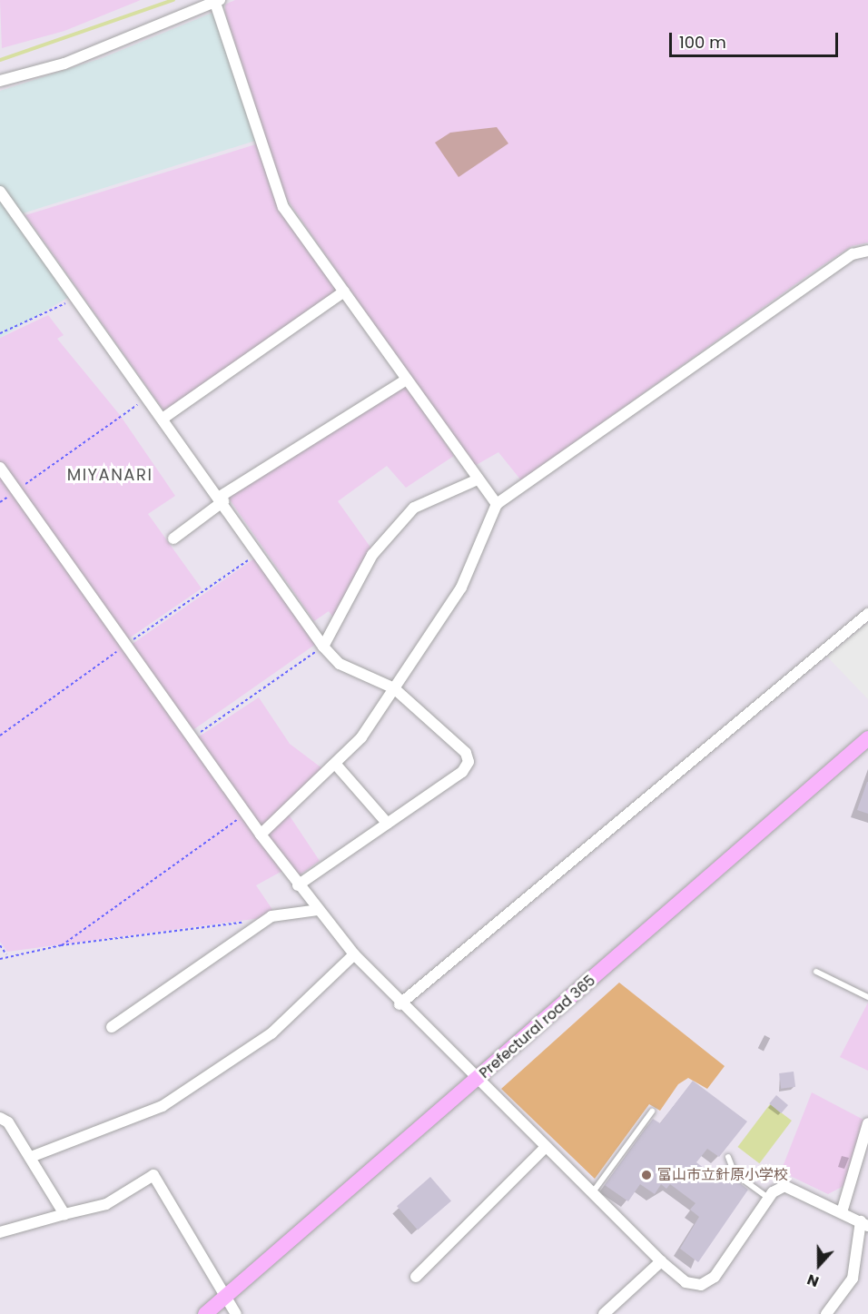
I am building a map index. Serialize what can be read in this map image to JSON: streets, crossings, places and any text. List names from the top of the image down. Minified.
{"streets":{"main road":["Prefectural road 365"]},"districts":["MIYANARI"],"places":["富山市立針原小学校"],"scale_bar":"100 m","north":"bottom"}
